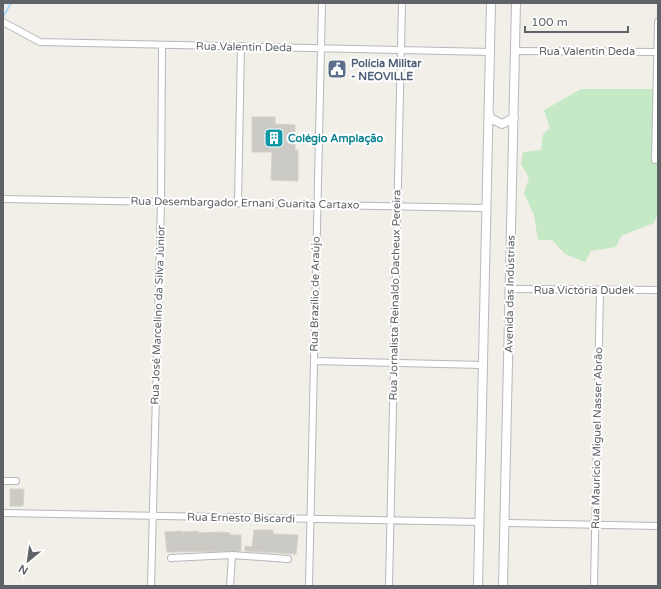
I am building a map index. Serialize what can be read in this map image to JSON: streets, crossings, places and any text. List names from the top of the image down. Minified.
{"streets":{"main road":["Avenida das Indústrias"],"street":["Rua Valentin Deda","Rua Desembargador Ernani Guarita Cartaxo","Rua Victória Dudek","Rua Brazílio de Araújo","Rua Jornalista Reinaldo Dacheux Pereira","Rua José Marcelino da Silva Júnior","Rua Maurício Miguel Nasser Abrão","Rua Ernesto Biscardi"]},"crossings":[["Rua Valentin Deda","Rua Brazílio de Araújo"],["Rua Valentin Deda","Avenida das Indústrias"],["Rua Valentin Deda","Rua Jornalista Reinaldo Dacheux Pereira"],["Rua Valentin Deda","Rua José Marcelino da Silva Júnior"],["Rua Desembargador Ernani Guarita Cartaxo","Rua Brazílio de Araújo"],["Rua Desembargador Ernani Guarita Cartaxo","Rua Jornalista Reinaldo Dacheux Pereira"],["Rua Desembargador Ernani Guarita Cartaxo","Rua José Marcelino da Silva Júnior"],["Rua Victória Dudek","Avenida das Indústrias"],["Rua Victória Dudek","Rua Maurício Miguel Nasser Abrão"],["Rua Brazílio de Araújo","Rua Ernesto Biscardi"],["Rua Jornalista Reinaldo Dacheux Pereira","Rua Ernesto Biscardi"],["Rua José Marcelino da Silva Júnior","Rua Ernesto Biscardi"]],"places":{"public building":["Polícia Militar - NEOVILLE"],"building":["Colégio Amplação"]},"scale_bar":"100 m","north":"bottom left"}
